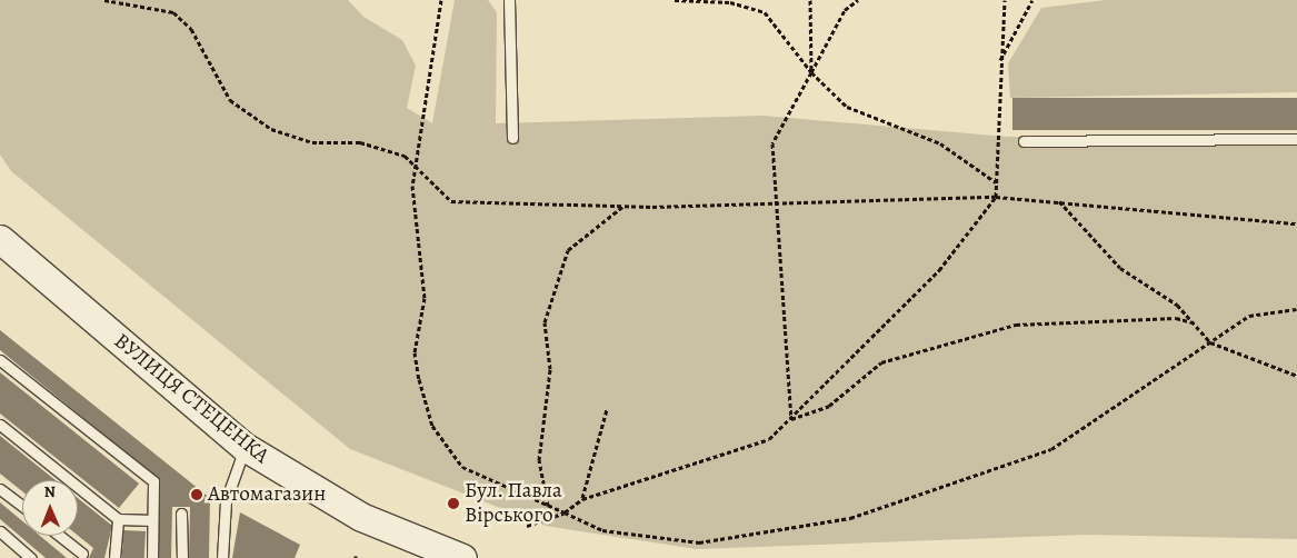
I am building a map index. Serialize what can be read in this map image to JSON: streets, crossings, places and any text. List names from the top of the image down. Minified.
{"streets":{"main road":["ВУЛИЦЯ СТЕЦЕНКА"]},"places":["Автомагазин","Бул. Павла Вірського"],"north":"top"}
